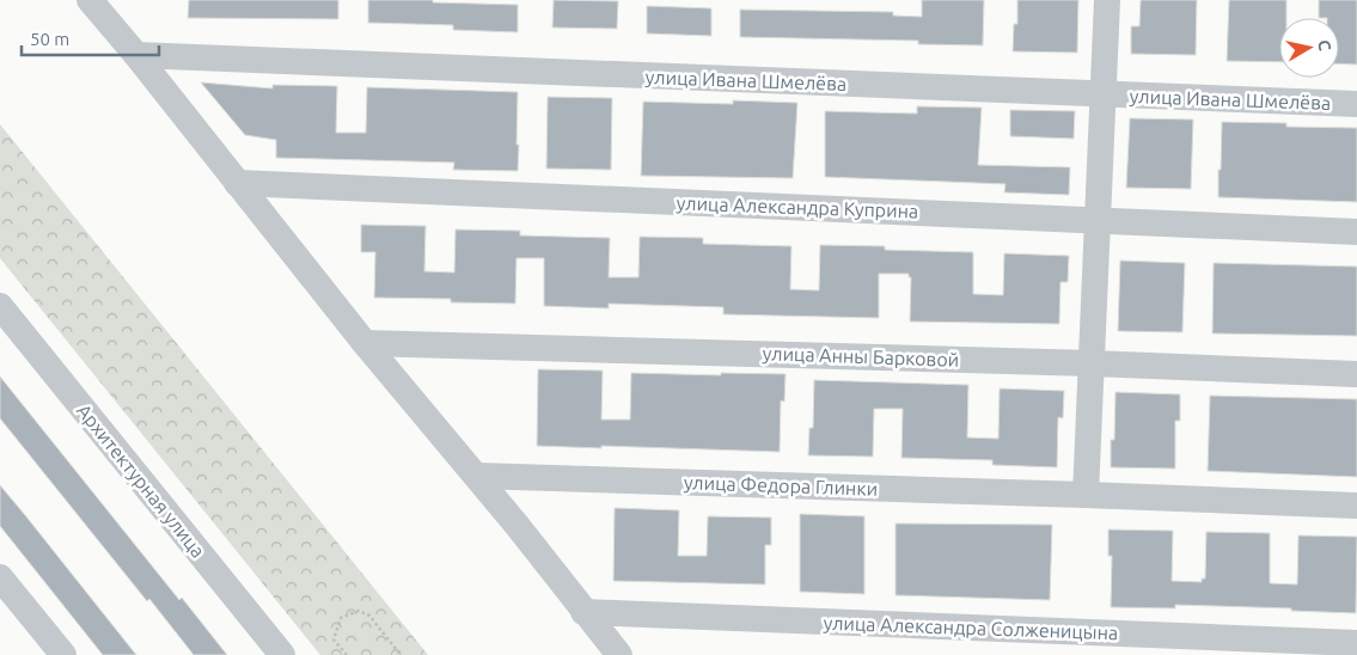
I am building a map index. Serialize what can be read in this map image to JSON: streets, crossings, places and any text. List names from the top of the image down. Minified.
{"streets":{"street":["улица Ивана Шмелёва","улица Александра Куприна","улица Анны Барковой","Архитектурная улица","улица Федора Глинки","улица Александра Солженицына"]},"scale_bar":"50 m","north":"right"}
